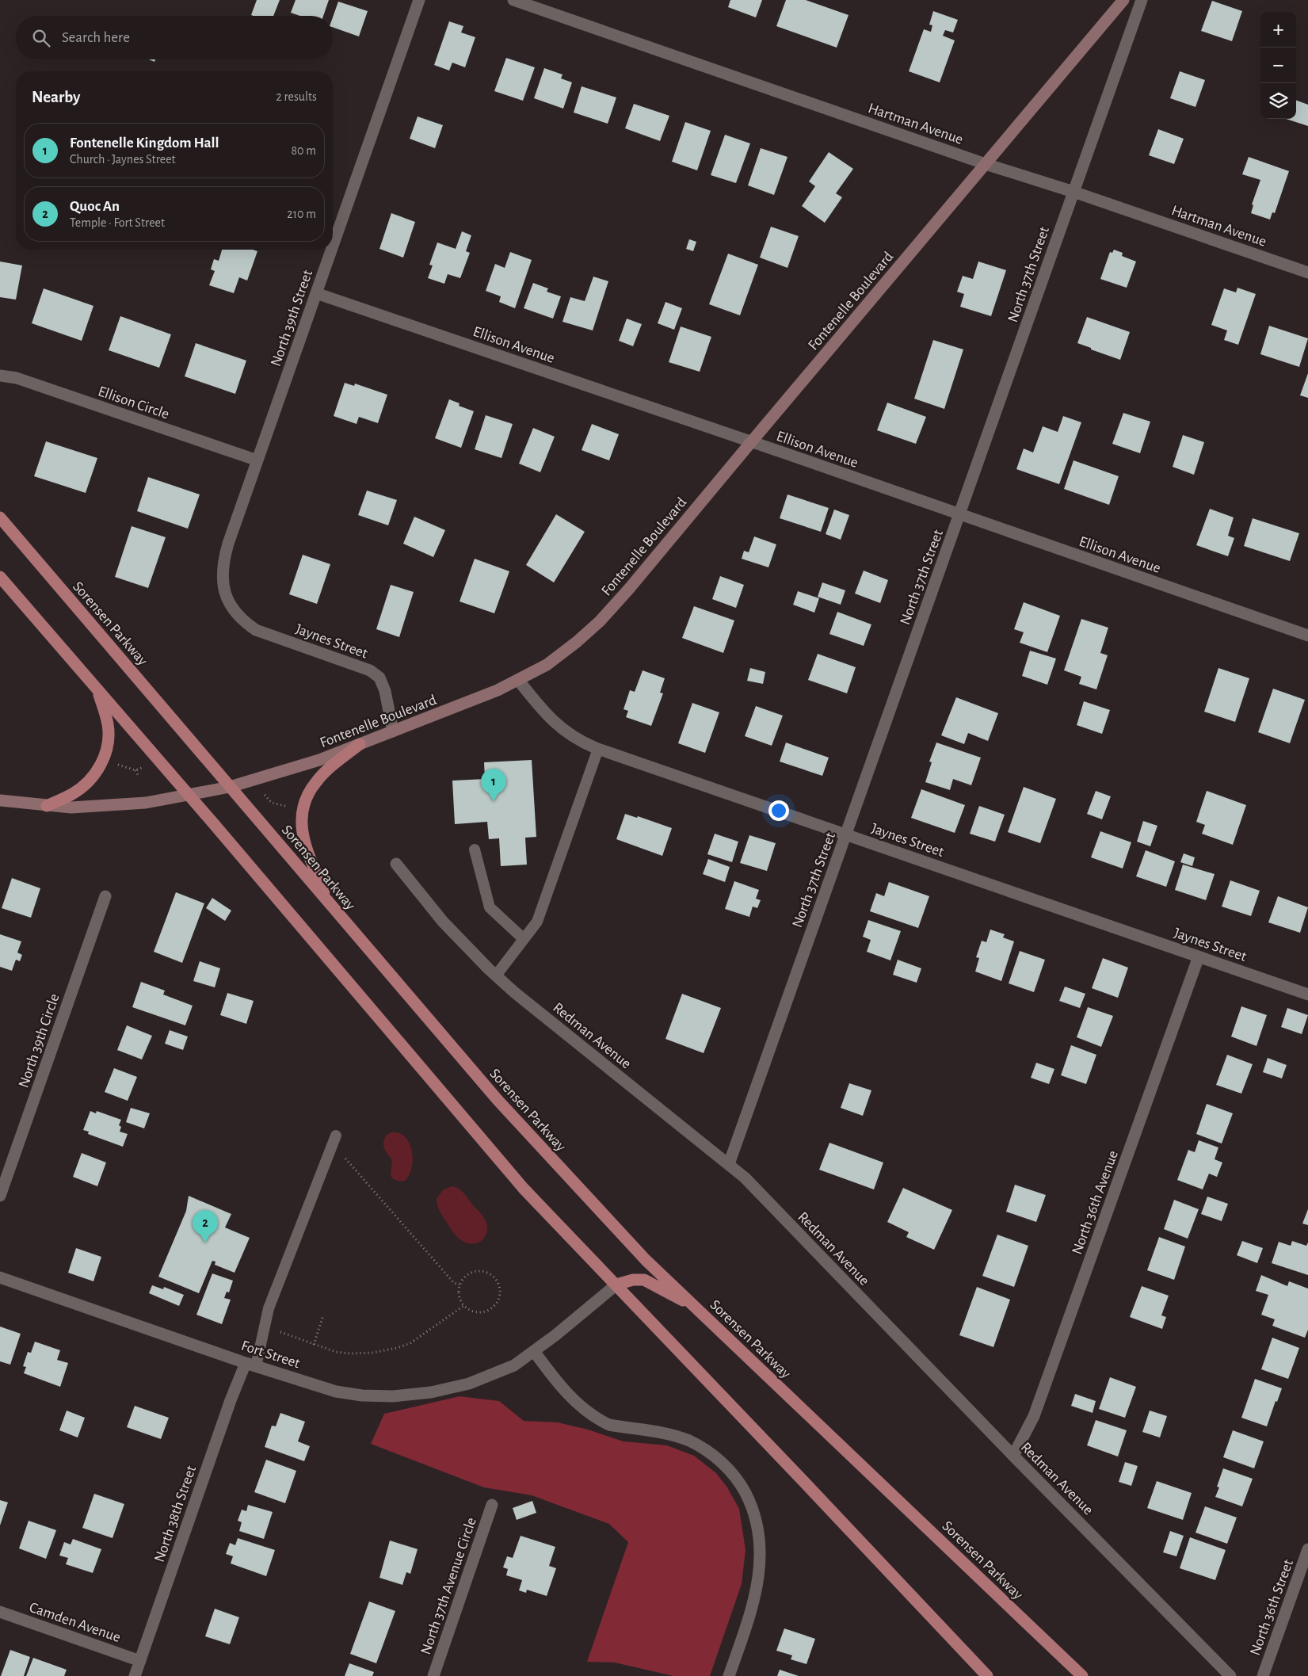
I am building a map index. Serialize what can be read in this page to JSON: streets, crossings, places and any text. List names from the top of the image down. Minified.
{"streets":{"main road":["Fontenelle Boulevard","Sorensen Parkway"],"street":["Hartman Avenue","North 37th Street","North 39th Street","Ellison Avenue","Ellison Circle","Jaynes Street","Redman Avenue","North 39th Circle","North 36th Avenue","Fort Street","North 38th Street","North 37th Avenue Circle","North 36th Street","Camden Avenue"]},"crossings":[["Hartman Avenue","North 37th Street"],["Hartman Avenue","Fontenelle Boulevard"],["North 37th Street","Ellison Avenue"],["North 37th Street","Jaynes Street"],["North 37th Street","Redman Avenue"],["Fontenelle Boulevard","Ellison Avenue"],["Fontenelle Boulevard","Sorensen Parkway"],["Fontenelle Boulevard","Jaynes Street"],["North 39th Street","Ellison Avenue"],["North 39th Street","Ellison Circle"],["North 39th Street","Jaynes Street"],["Jaynes Street","North 36th Avenue"],["Redman Avenue","North 36th Avenue"],["Fort Street","North 38th Street"],["North 38th Street","Camden Avenue"]],"page":{"map_buttons":["+","−"],"search":"Search here","heading":["Nearby","2 results"],"list":[{"mark":"1","name":"Fontenelle Kingdom Hall","note":"Church · Jaynes Street","value":"80 m"},{"mark":"2","name":"Quoc An","note":"Temple · Fort Street","value":"210 m"}],"pins":["1","2"]}}
